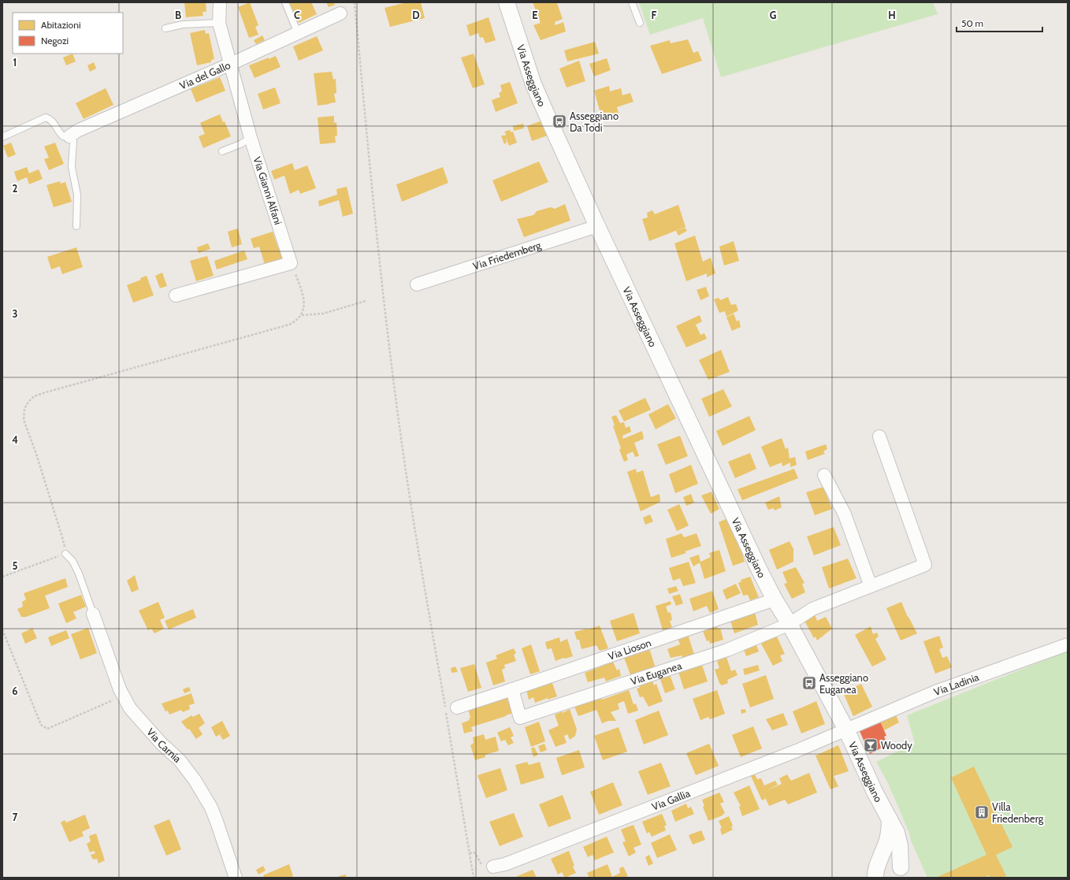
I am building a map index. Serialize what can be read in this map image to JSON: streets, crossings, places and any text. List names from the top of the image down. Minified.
{"streets":{"street":["Via del Gallo","Via Asseggiano","Via Gianni Alfani","Via Friedemberg","Via Lioson","Via Euganea","Via Ladinia","Via Carnia","Via Gallia"]},"crossings":[["Via del Gallo","Via Gianni Alfani"],["Via Asseggiano","Via Friedemberg"],["Via Asseggiano","Via Lioson"],["Via Asseggiano","Via Euganea"],["Via Asseggiano","Via Ladinia"],["Via Asseggiano","Via Gallia"],["Via Lioson","Via Euganea"],["Via Ladinia","Via Gallia"]],"places":{"bus stop":["Asseggiano Da Todi","Asseggiano Euganea"],"bar":["Woody"],"building":["Villa Friedenberg"]},"legend":["Abitazioni","Negozi"],"scale_bar":"50 m","grid":{"columns":["B","C","D","E","F","G","H"],"rows":["1","2","3","4","5","6","7"]}}
